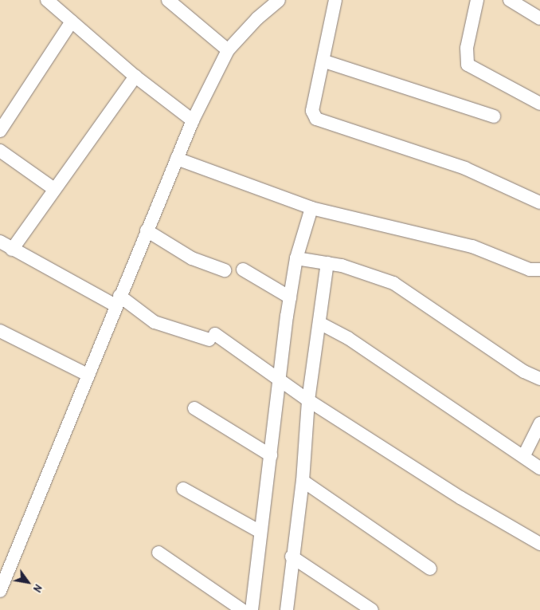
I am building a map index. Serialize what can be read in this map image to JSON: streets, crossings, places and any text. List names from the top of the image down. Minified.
{"north":"bottom right"}
